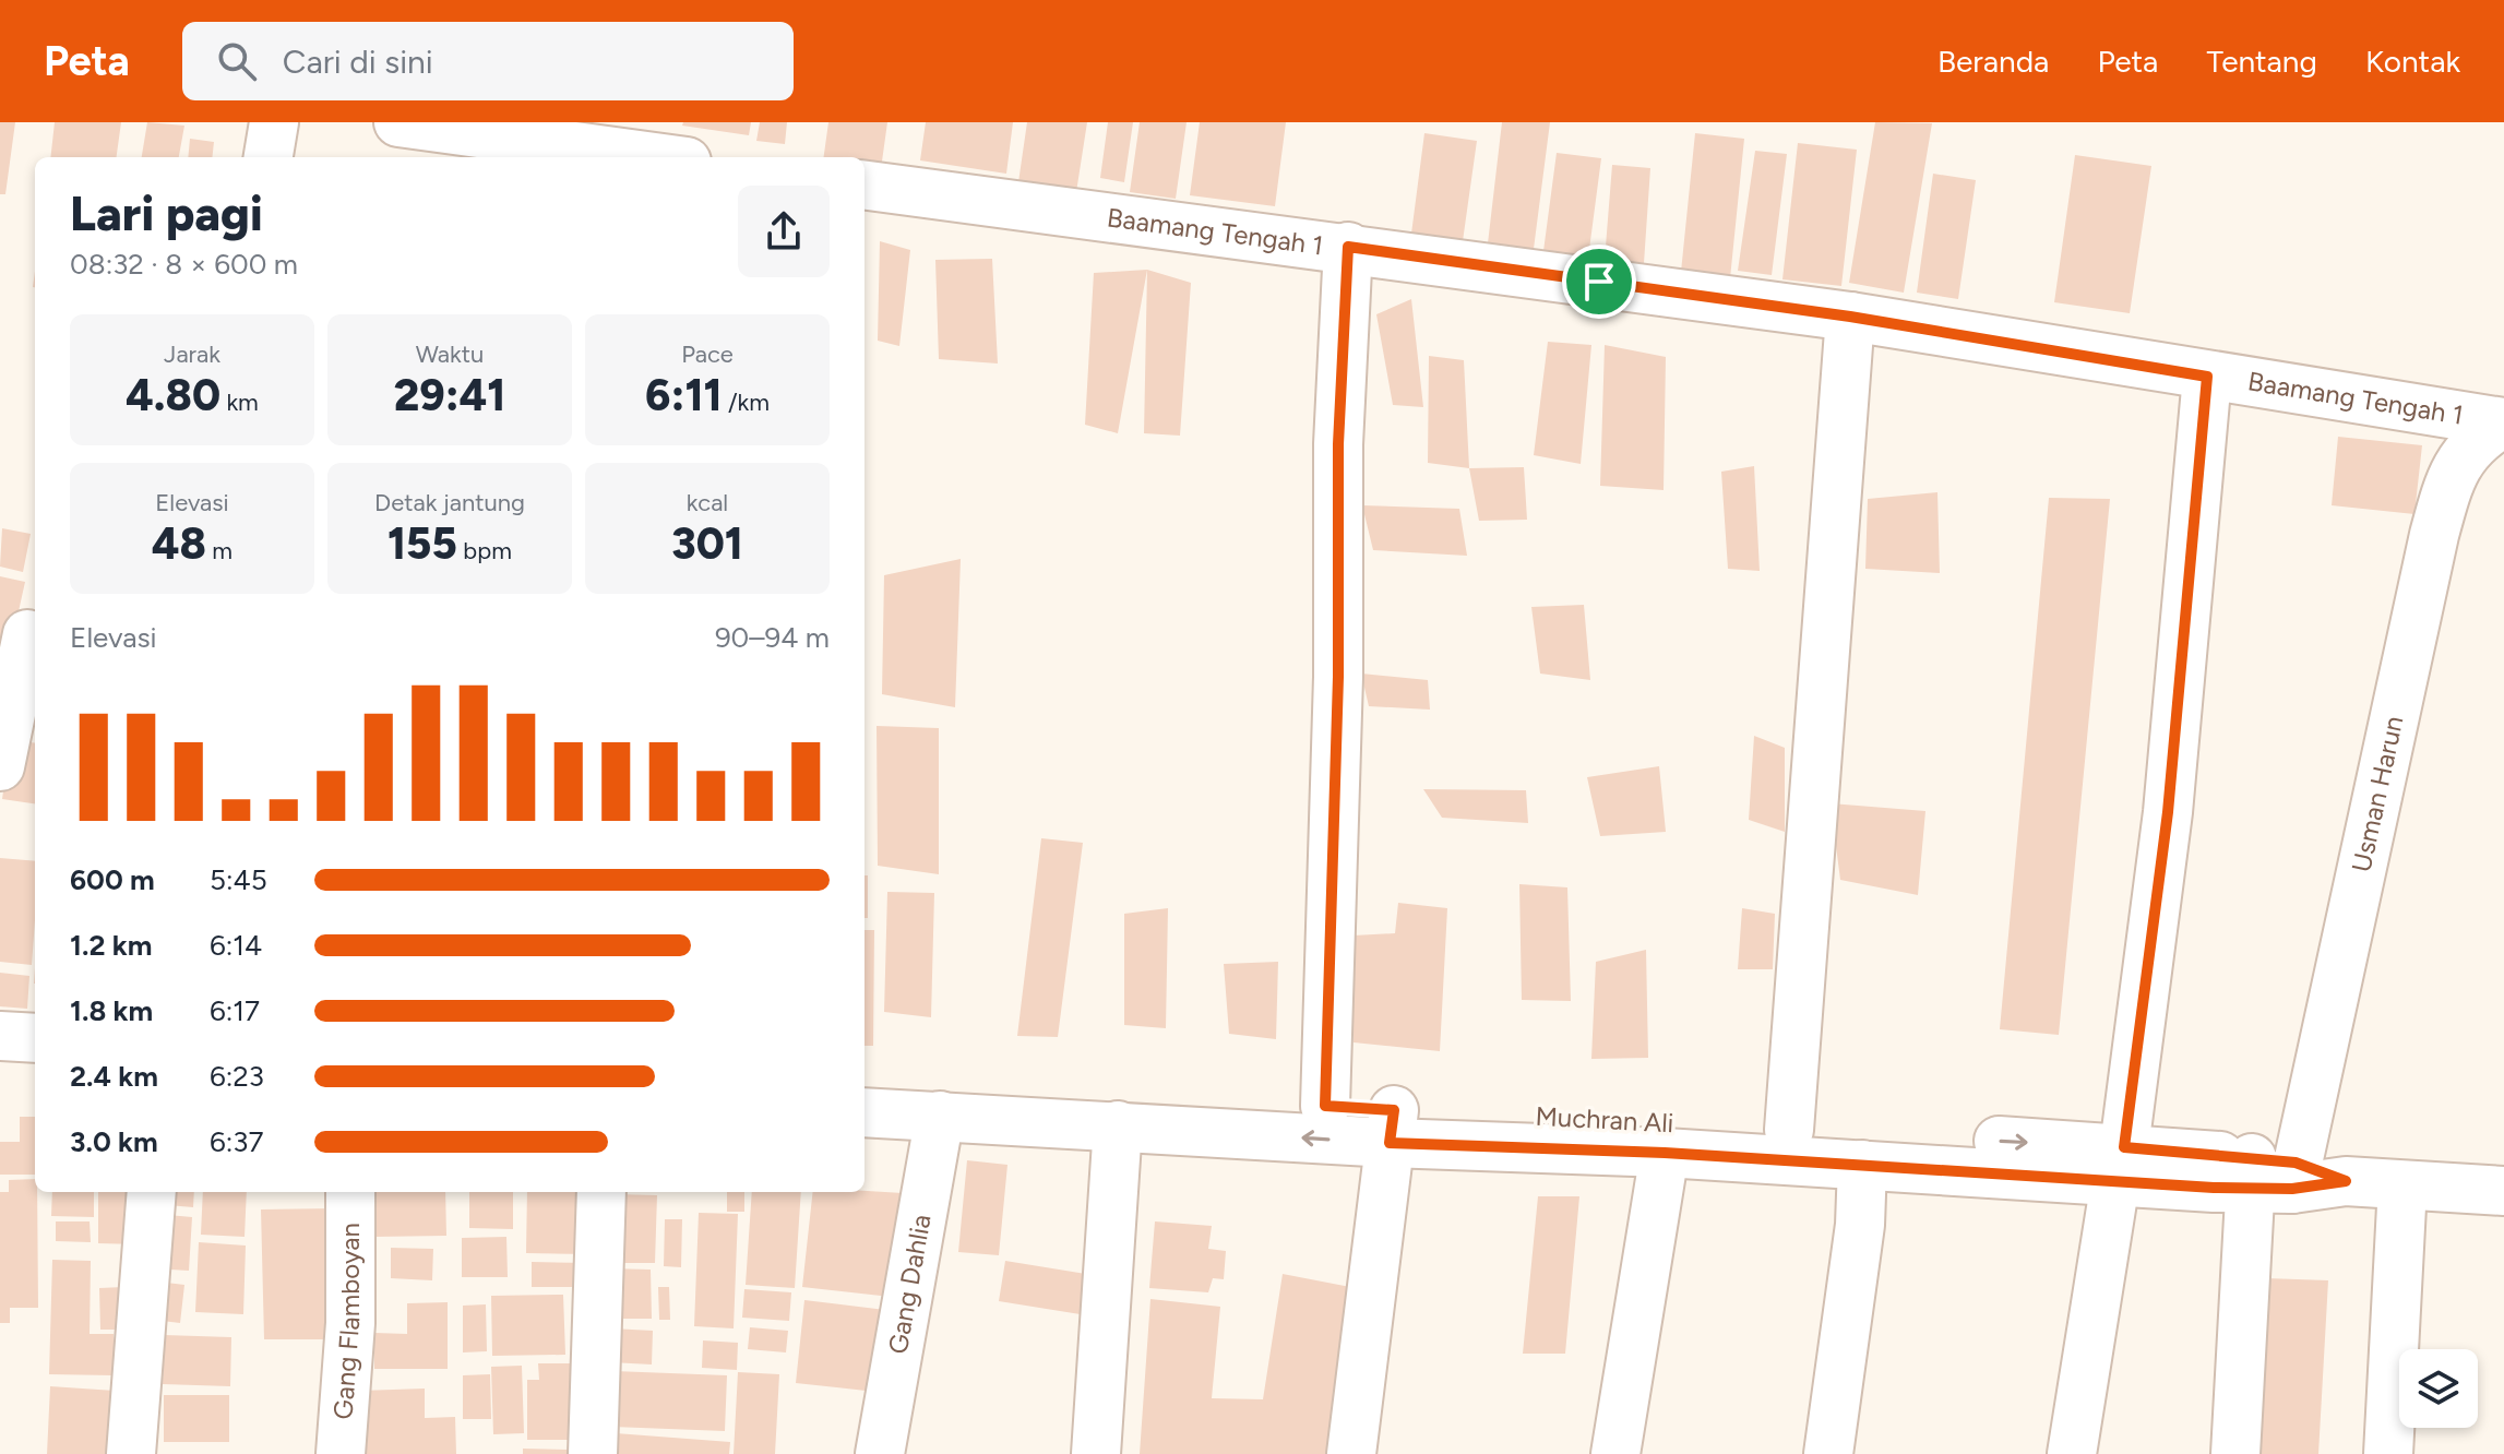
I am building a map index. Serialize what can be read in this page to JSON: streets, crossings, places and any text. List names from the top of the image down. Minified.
{"streets":{"street":["Baamang Tengah 1","Usman Harun","Muchran Ali","Gang Dahlia","Gang Flamboyan"]},"crossings":[["Baamang Tengah 1","Usman Harun"],["Usman Harun","Muchran Ali"],["Muchran Ali","Gang Dahlia"]],"page":{"header":"Peta","search":"Cari di sini","nav":["Beranda","Peta","Tentang","Kontak"],"heading":["Lari pagi","08:32 · 8 × 600 m"],"stats":[["Jarak","4.80 km"],["Waktu","29:41"],["Pace","6:11 /km"],["Elevasi","48 m"],["Detak jantung","155 bpm"],["kcal","301"]],"chart":["Elevasi","90–94 m"],"list":[{"name":"600 m","note":"5:45"},{"name":"1.2 km","note":"6:14"},{"name":"1.8 km","note":"6:17"},{"name":"2.4 km","note":"6:23"},{"name":"3.0 km","note":"6:37"}]}}
